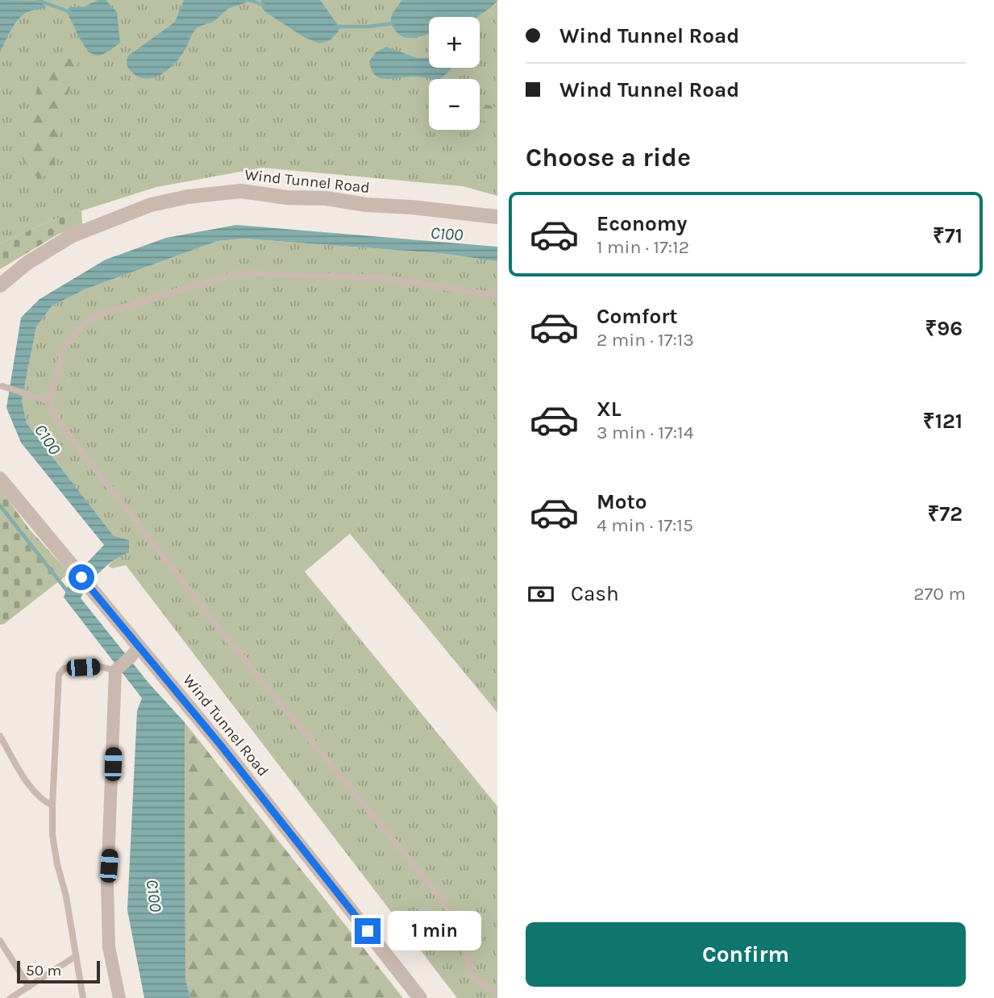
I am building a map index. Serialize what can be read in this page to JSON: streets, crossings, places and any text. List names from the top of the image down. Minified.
{"streets":{"street":["Wind Tunnel Road"]},"water":["C100"],"scale_bar":"50 m","page":{"banner":["Wind Tunnel Road","Wind Tunnel Road"],"map_buttons":["+","−"],"heading":"Choose a ride","list":[{"name":"Economy","note":"1 min · 17:12","value":"₹71"},{"name":"Comfort","note":"2 min · 17:13","value":"₹96"},{"name":"XL","note":"3 min · 17:14","value":"₹121"},{"name":"Moto","note":"4 min · 17:15","value":"₹72"}],"pay":["Cash","270 m"],"bubble":"1 min","buttons":"Confirm","scale":"50 m"}}
